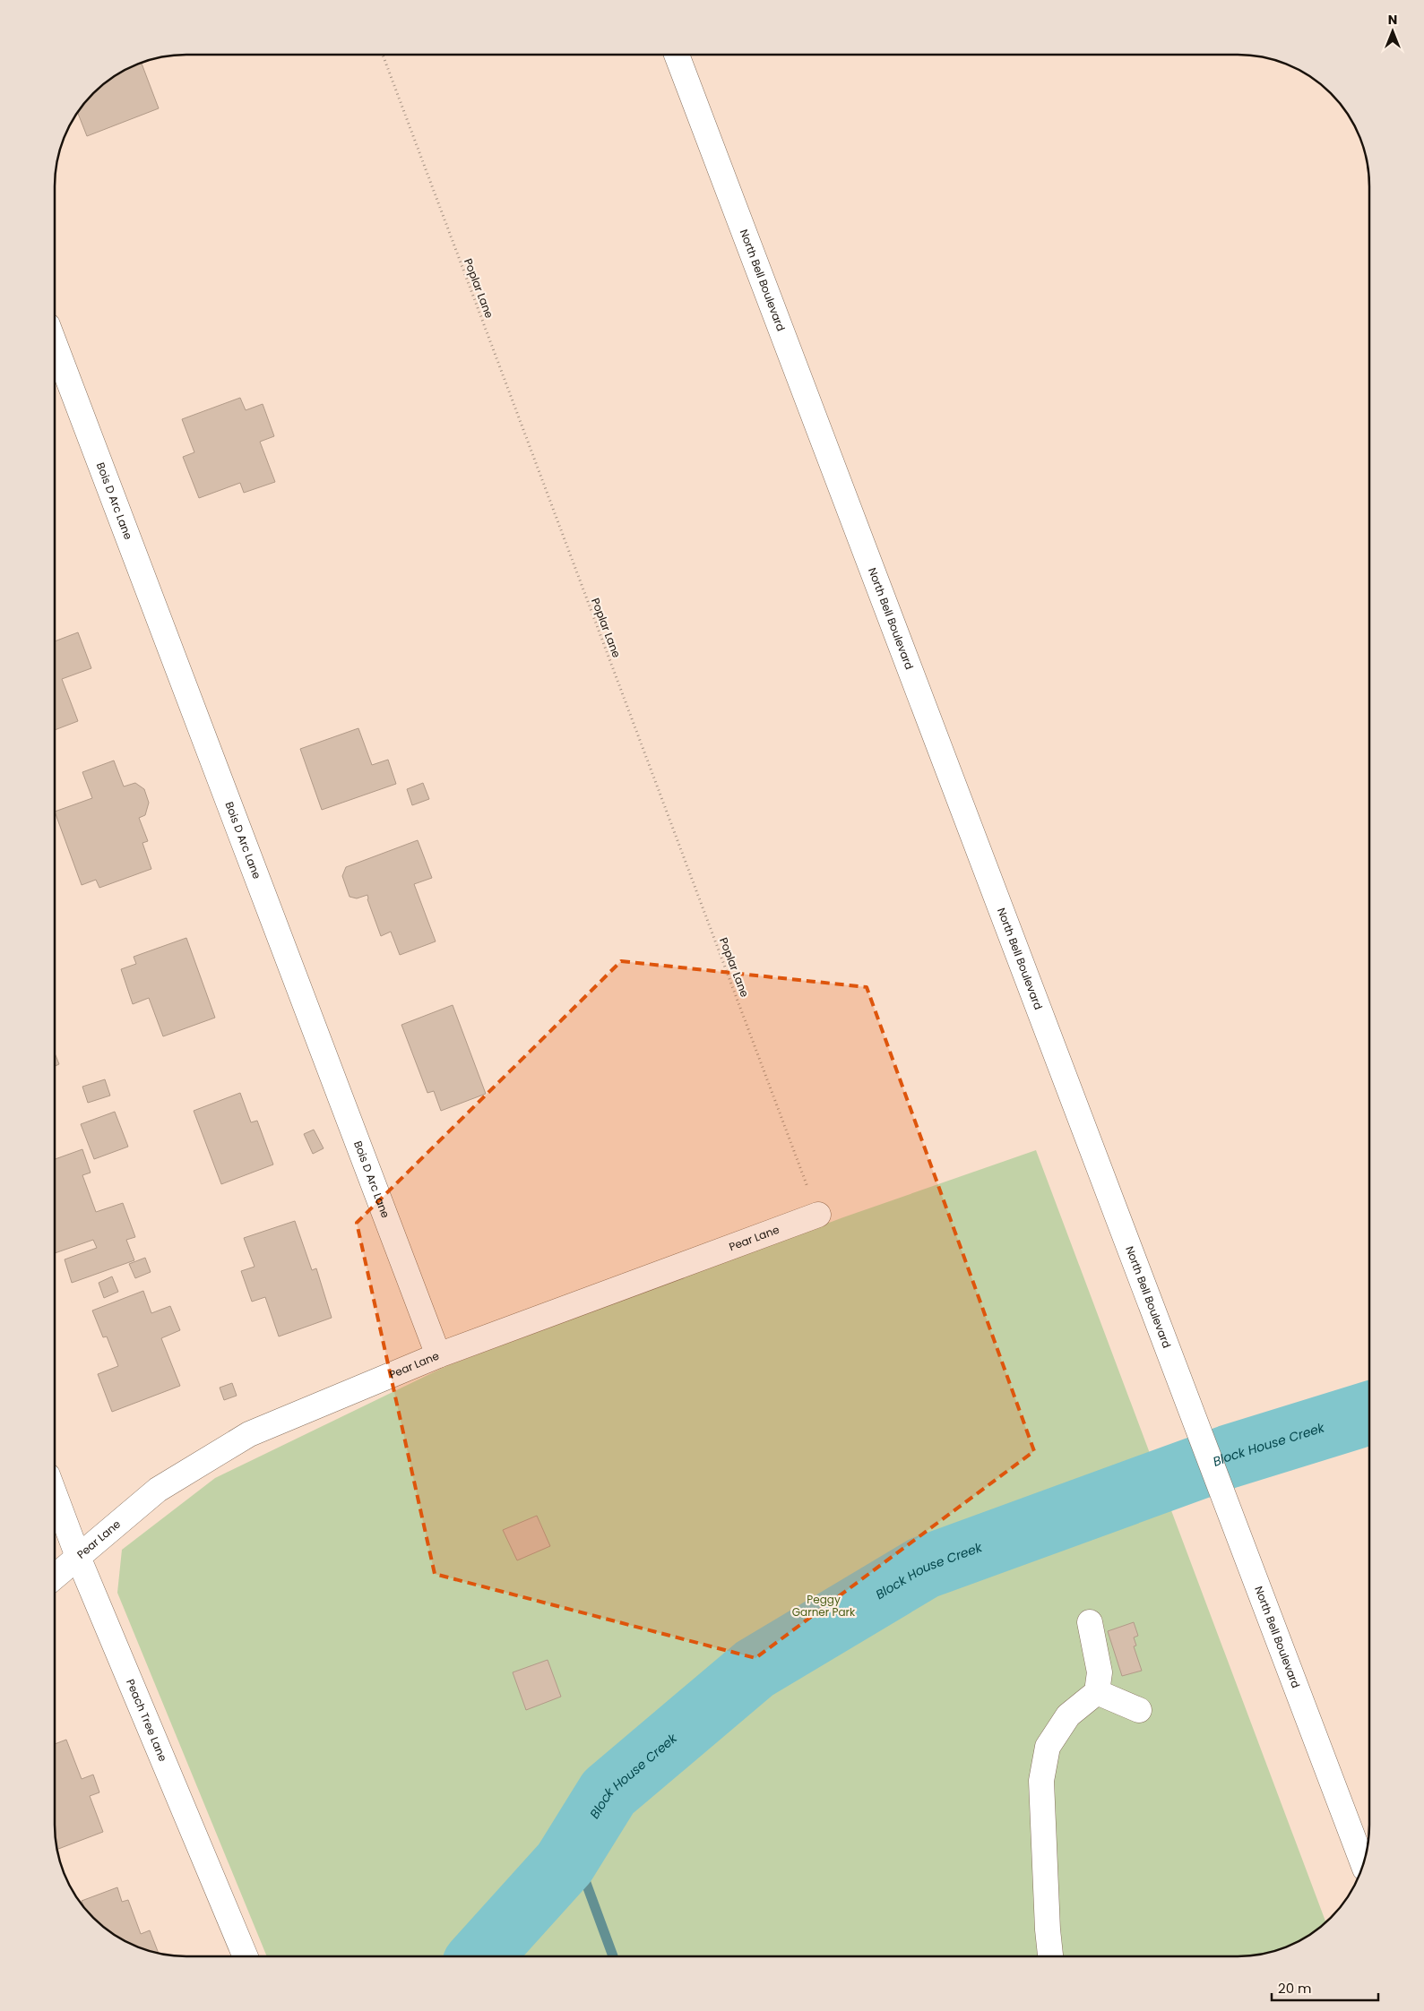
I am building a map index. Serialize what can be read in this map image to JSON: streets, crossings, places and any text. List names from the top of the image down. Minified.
{"streets":{"street":["North Bell Boulevard","Bois D Arc Lane","Pear Lane","Peach Tree Lane"],"path":["Poplar Lane"]},"crossings":[["Poplar Lane","Pear Lane"],["Bois D Arc Lane","Pear Lane"],["Pear Lane","Peach Tree Lane"]],"water":["Block House Creek"],"parks":["Peggy Garner Park"],"scale_bar":"20 m","north":"top"}
